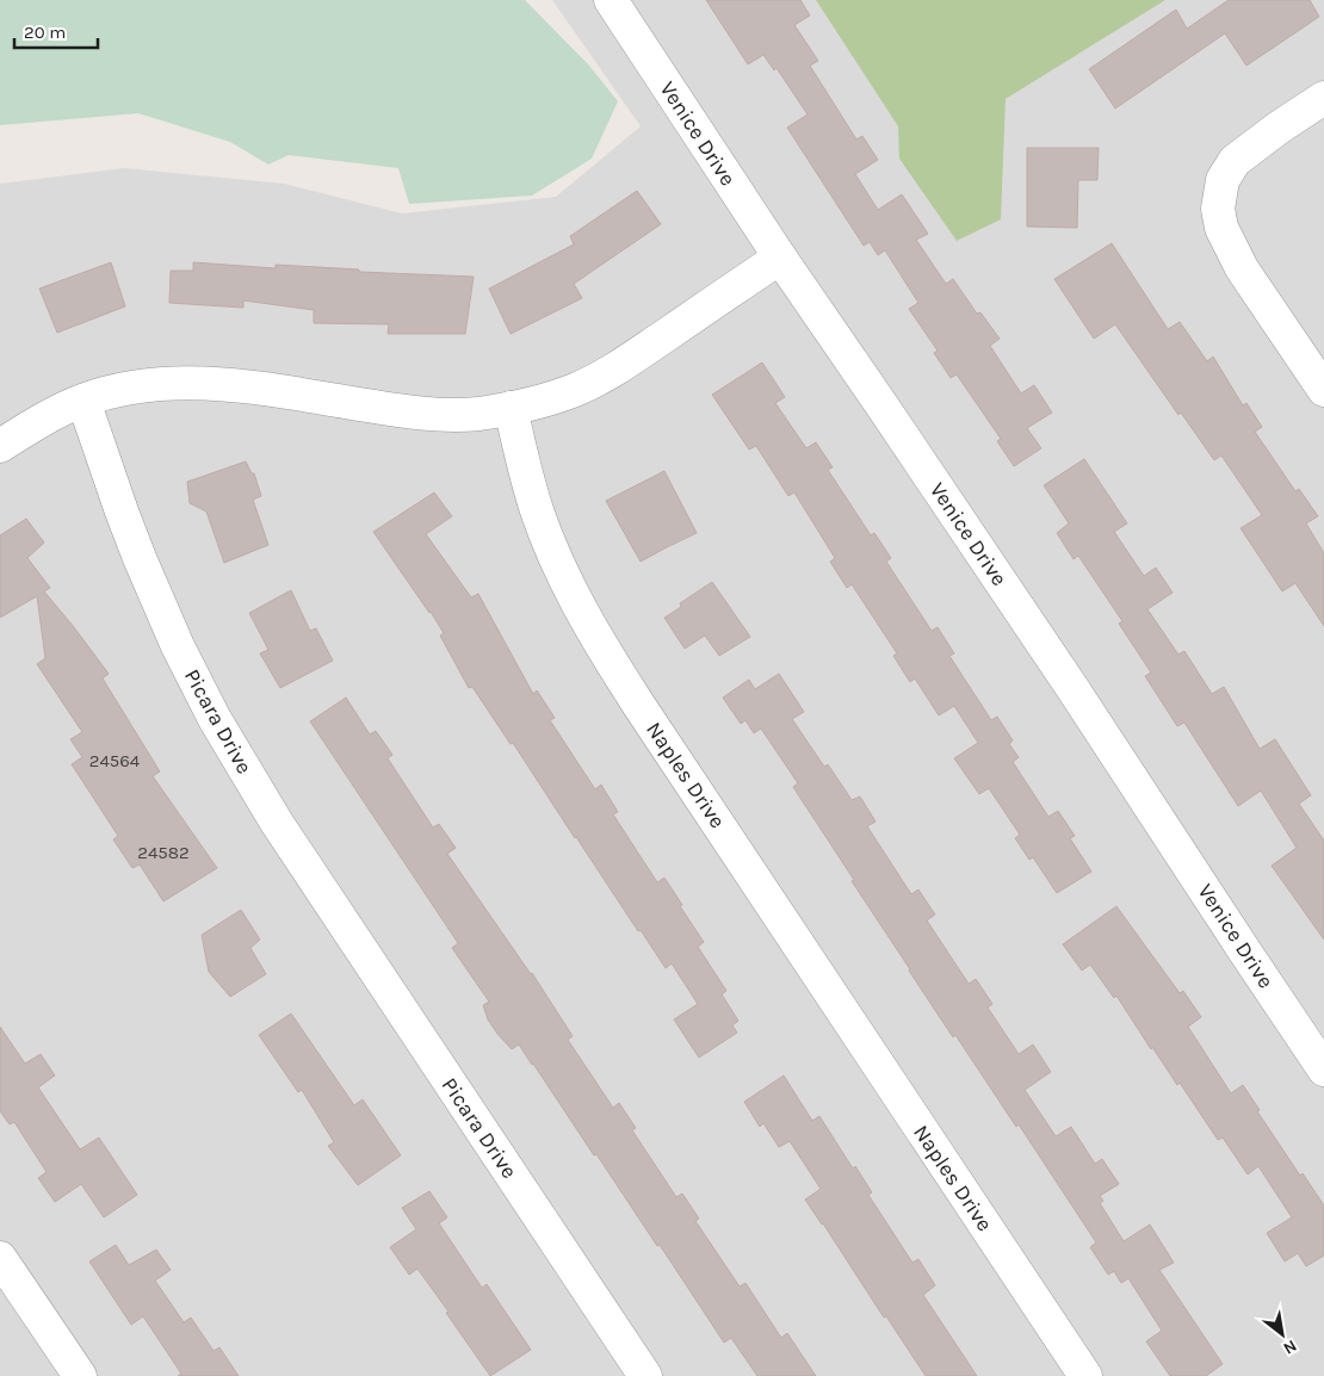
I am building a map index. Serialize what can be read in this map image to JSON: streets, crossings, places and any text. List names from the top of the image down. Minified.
{"streets":{"street":["Venice Drive","Picara Drive","Naples Drive"]},"house_numbers":["24564","24582"],"scale_bar":"20 m","north":"bottom right"}
